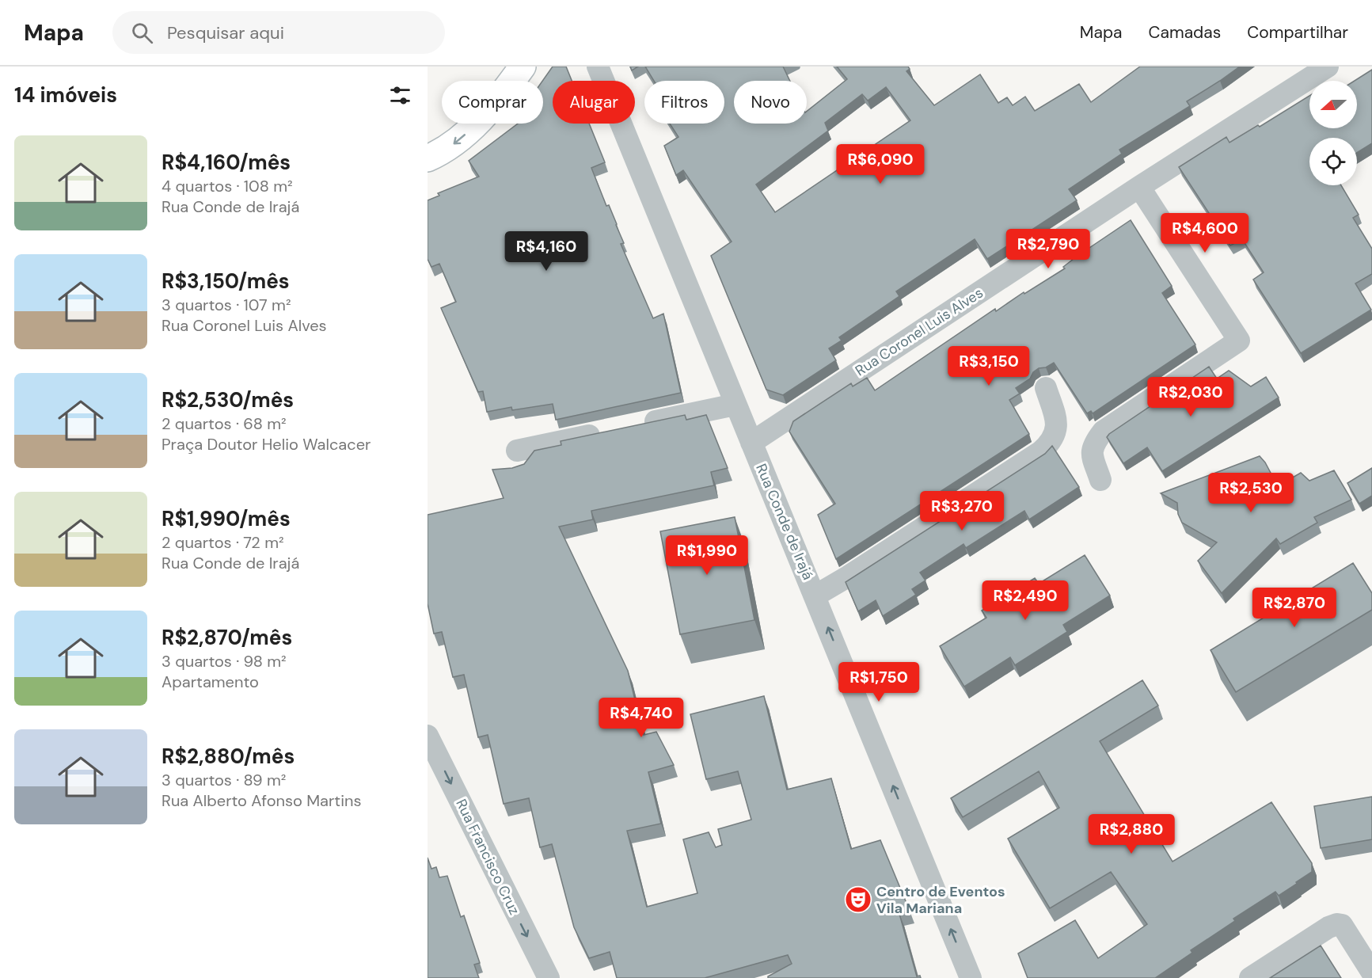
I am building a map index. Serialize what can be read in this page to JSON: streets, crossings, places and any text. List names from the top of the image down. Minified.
{"streets":{"street":["Rua Coronel Luis Alves","Rua Conde de Irajá","Rua Francisco Cruz"]},"crossings":[["Rua Coronel Luis Alves","Rua Conde de Irajá"]],"one_way":["Rua Conde de Irajá","Rua Francisco Cruz"],"places":{"theatre":["Centro de Eventos Vila Mariana"]},"north":"left","page":{"header":"Mapa","search":"Pesquisar aqui","nav":["Mapa","Camadas","Compartilhar"],"heading":"14 imóveis","chip":["Comprar","Alugar","Filtros","Novo"],"list":[{"name":"R$4,160/mês","note":"4 quartos · 108 m² · Rua Conde de Irajá"},{"name":"R$3,150/mês","note":"3 quartos · 107 m² · Rua Coronel Luis Alves"},{"name":"R$2,530/mês","note":"2 quartos · 68 m² · Praça Doutor Helio Walcacer"},{"name":"R$1,990/mês","note":"2 quartos · 72 m² · Rua Conde de Irajá"},{"name":"R$2,870/mês","note":"3 quartos · 98 m² · Apartamento"},{"name":"R$2,880/mês","note":"3 quartos · 89 m² · Rua Alberto Afonso Martins"}],"price":["R$6,090","R$4,600","R$2,790","R$4,160","R$3,150","R$2,030","R$2,530","R$3,270","R$1,990","R$2,490","R$2,870","R$1,750","R$4,740","R$2,880"]}}
